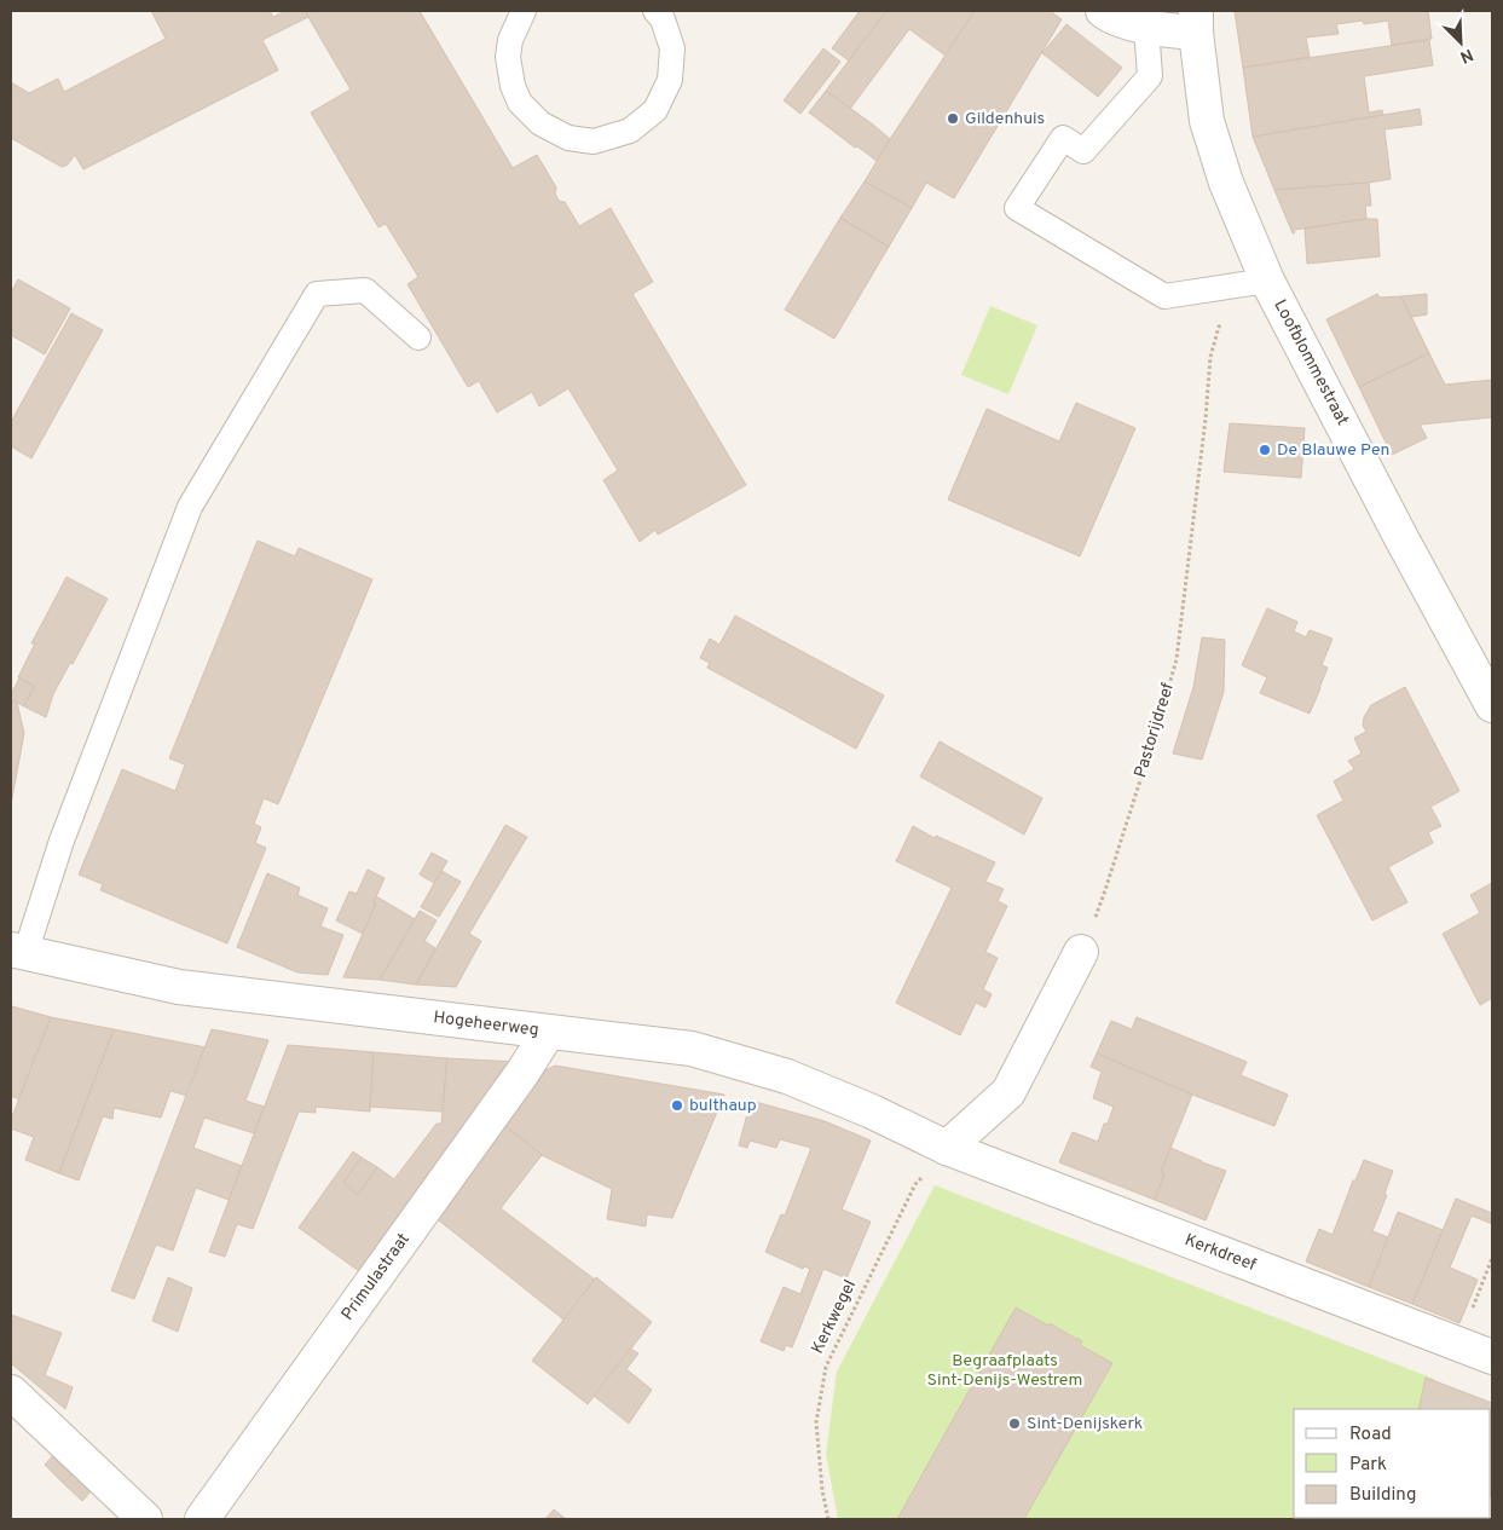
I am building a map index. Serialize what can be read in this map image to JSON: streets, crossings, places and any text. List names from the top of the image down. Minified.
{"streets":{"street":["Loofblommestraat","Hogeheerweg","Kerkdreef","Primulastraat"],"path":["Pastorijdreef","Kerkwegel"]},"crossings":[["Loofblommestraat","Pastorijdreef"],["Hogeheerweg","Kerkdreef"],["Hogeheerweg","Primulastraat"],["Hogeheerweg","Kerkwegel"],["Kerkdreef","Kerkwegel"]],"parks":["Begraafplaats Sint-Denijs-Westrem"],"places":["Gildenhuis","De Blauwe Pen","bulthaup","Sint-Denijskerk"],"legend":["Road","Park","Building"],"north":"bottom right"}
